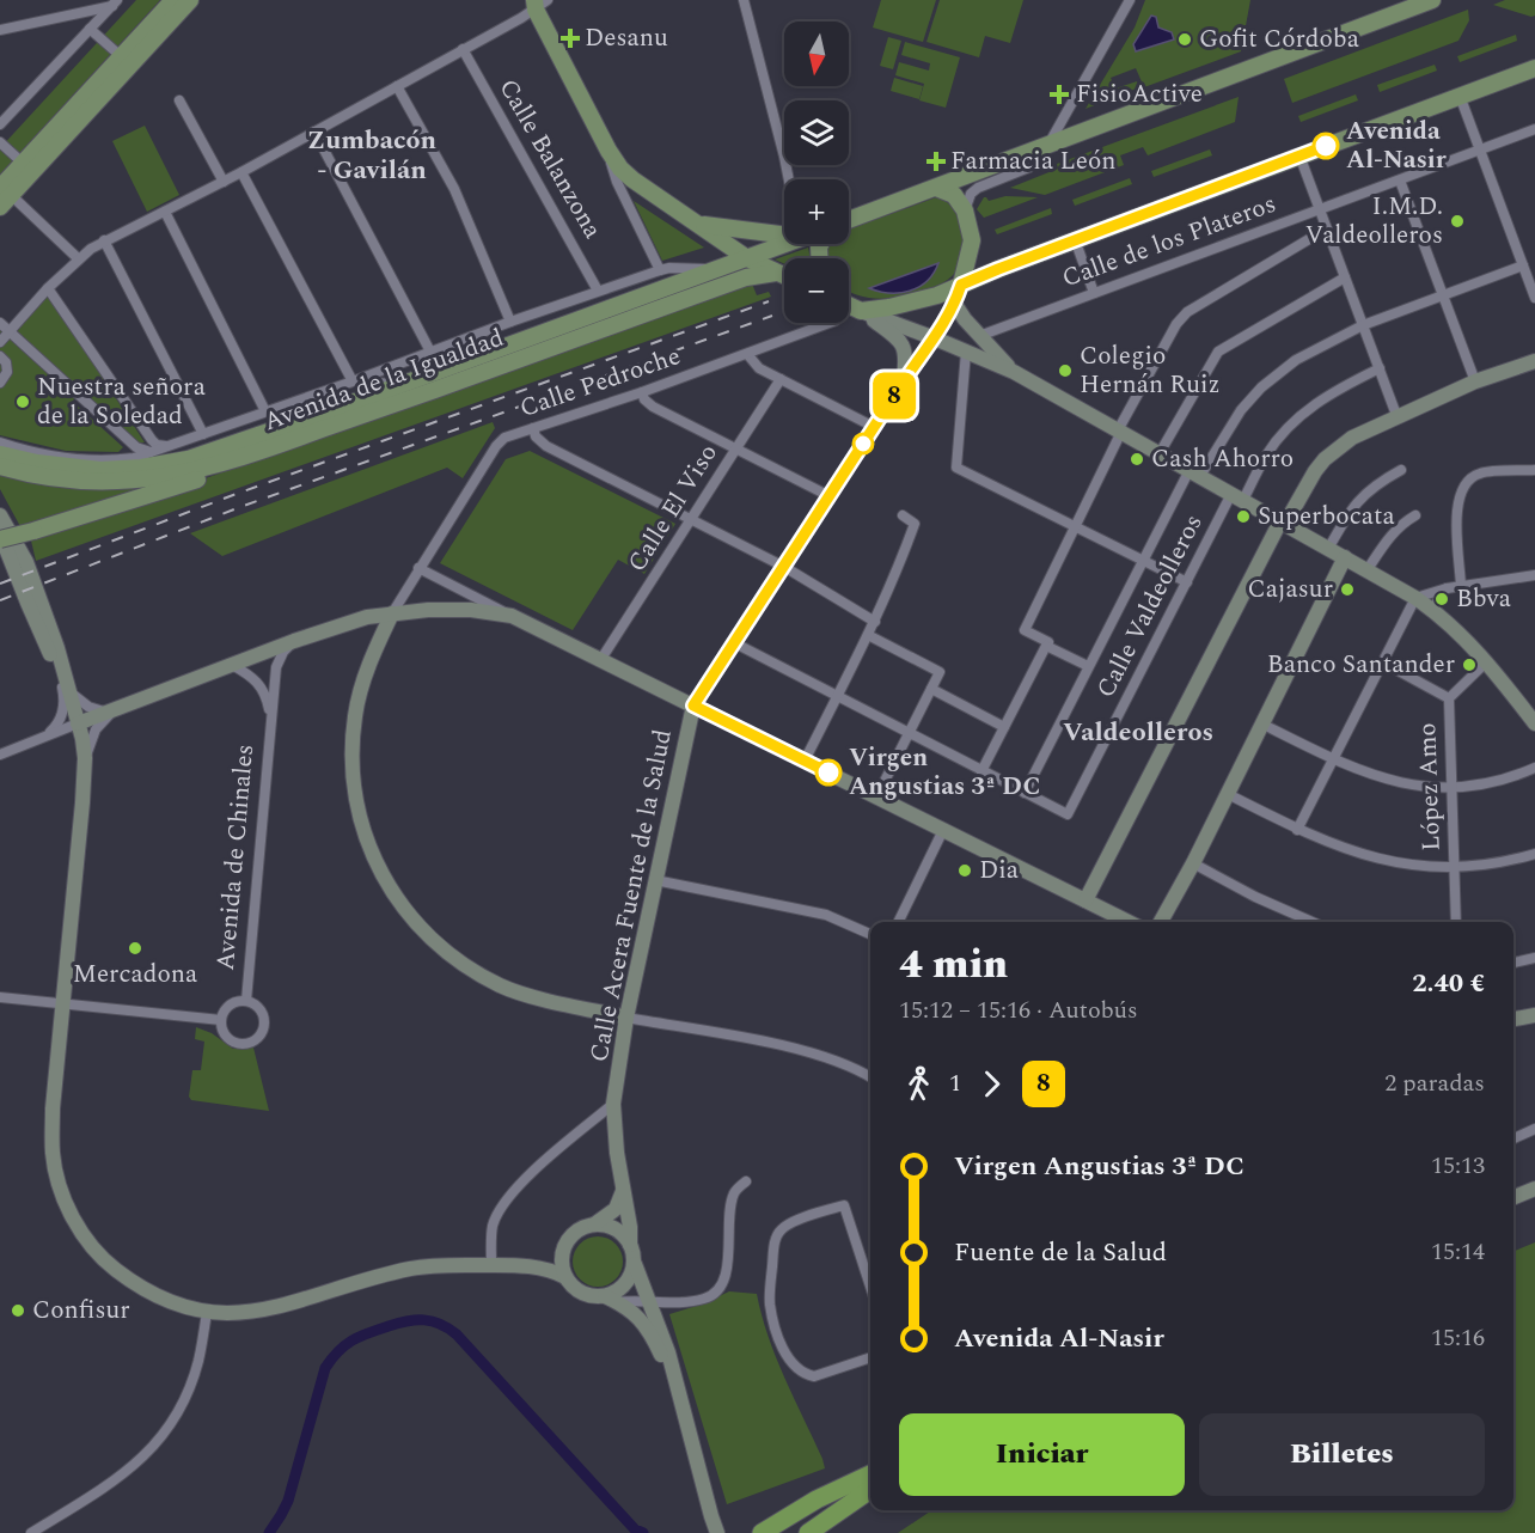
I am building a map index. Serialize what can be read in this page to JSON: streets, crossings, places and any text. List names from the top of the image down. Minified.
{"streets":{"main road":["Avenida de la Igualdad","Calle Acera Fuente de la Salud"],"street":["Calle Balanzona","Calle de los Plateros","Calle Pedroche","Calle El Viso","Calle Valdeolleros","López Amo","Avenida de Chinales"]},"crossings":[["Calle Balanzona","Avenida de la Igualdad"]],"districts":["Zumbacón - Gavilán","Valdeolleros"],"places":{"health":["Desanu","FisioActive","Farmacia León"],"other":["Gofit Córdoba","Avenida Al-Nasir","I.M.D. Valdeolleros","Colegio Hernán Ruiz","Nuestra señora de la Soledad","Cash Ahorro","Superbocata","Cajasur","Bbva","Banco Santander","Virgen Angustias 3ª DC","Dia","Mercadona","Confisur"]},"lines":["bus line 8"],"north":"bottom","page":{"on_map":"8","map_buttons":["+","−"],"heading":["4 min","15:12 – 15:16 · Autobús","2.40 €"],"legs":["1","8","2 paradas"],"list":[{"name":"Virgen Angustias 3ª DC","value":"15:13"},{"name":"Fuente de la Salud","value":"15:14"},{"name":"Avenida Al-Nasir","value":"15:16"}],"buttons":["Iniciar","Billetes"]}}
